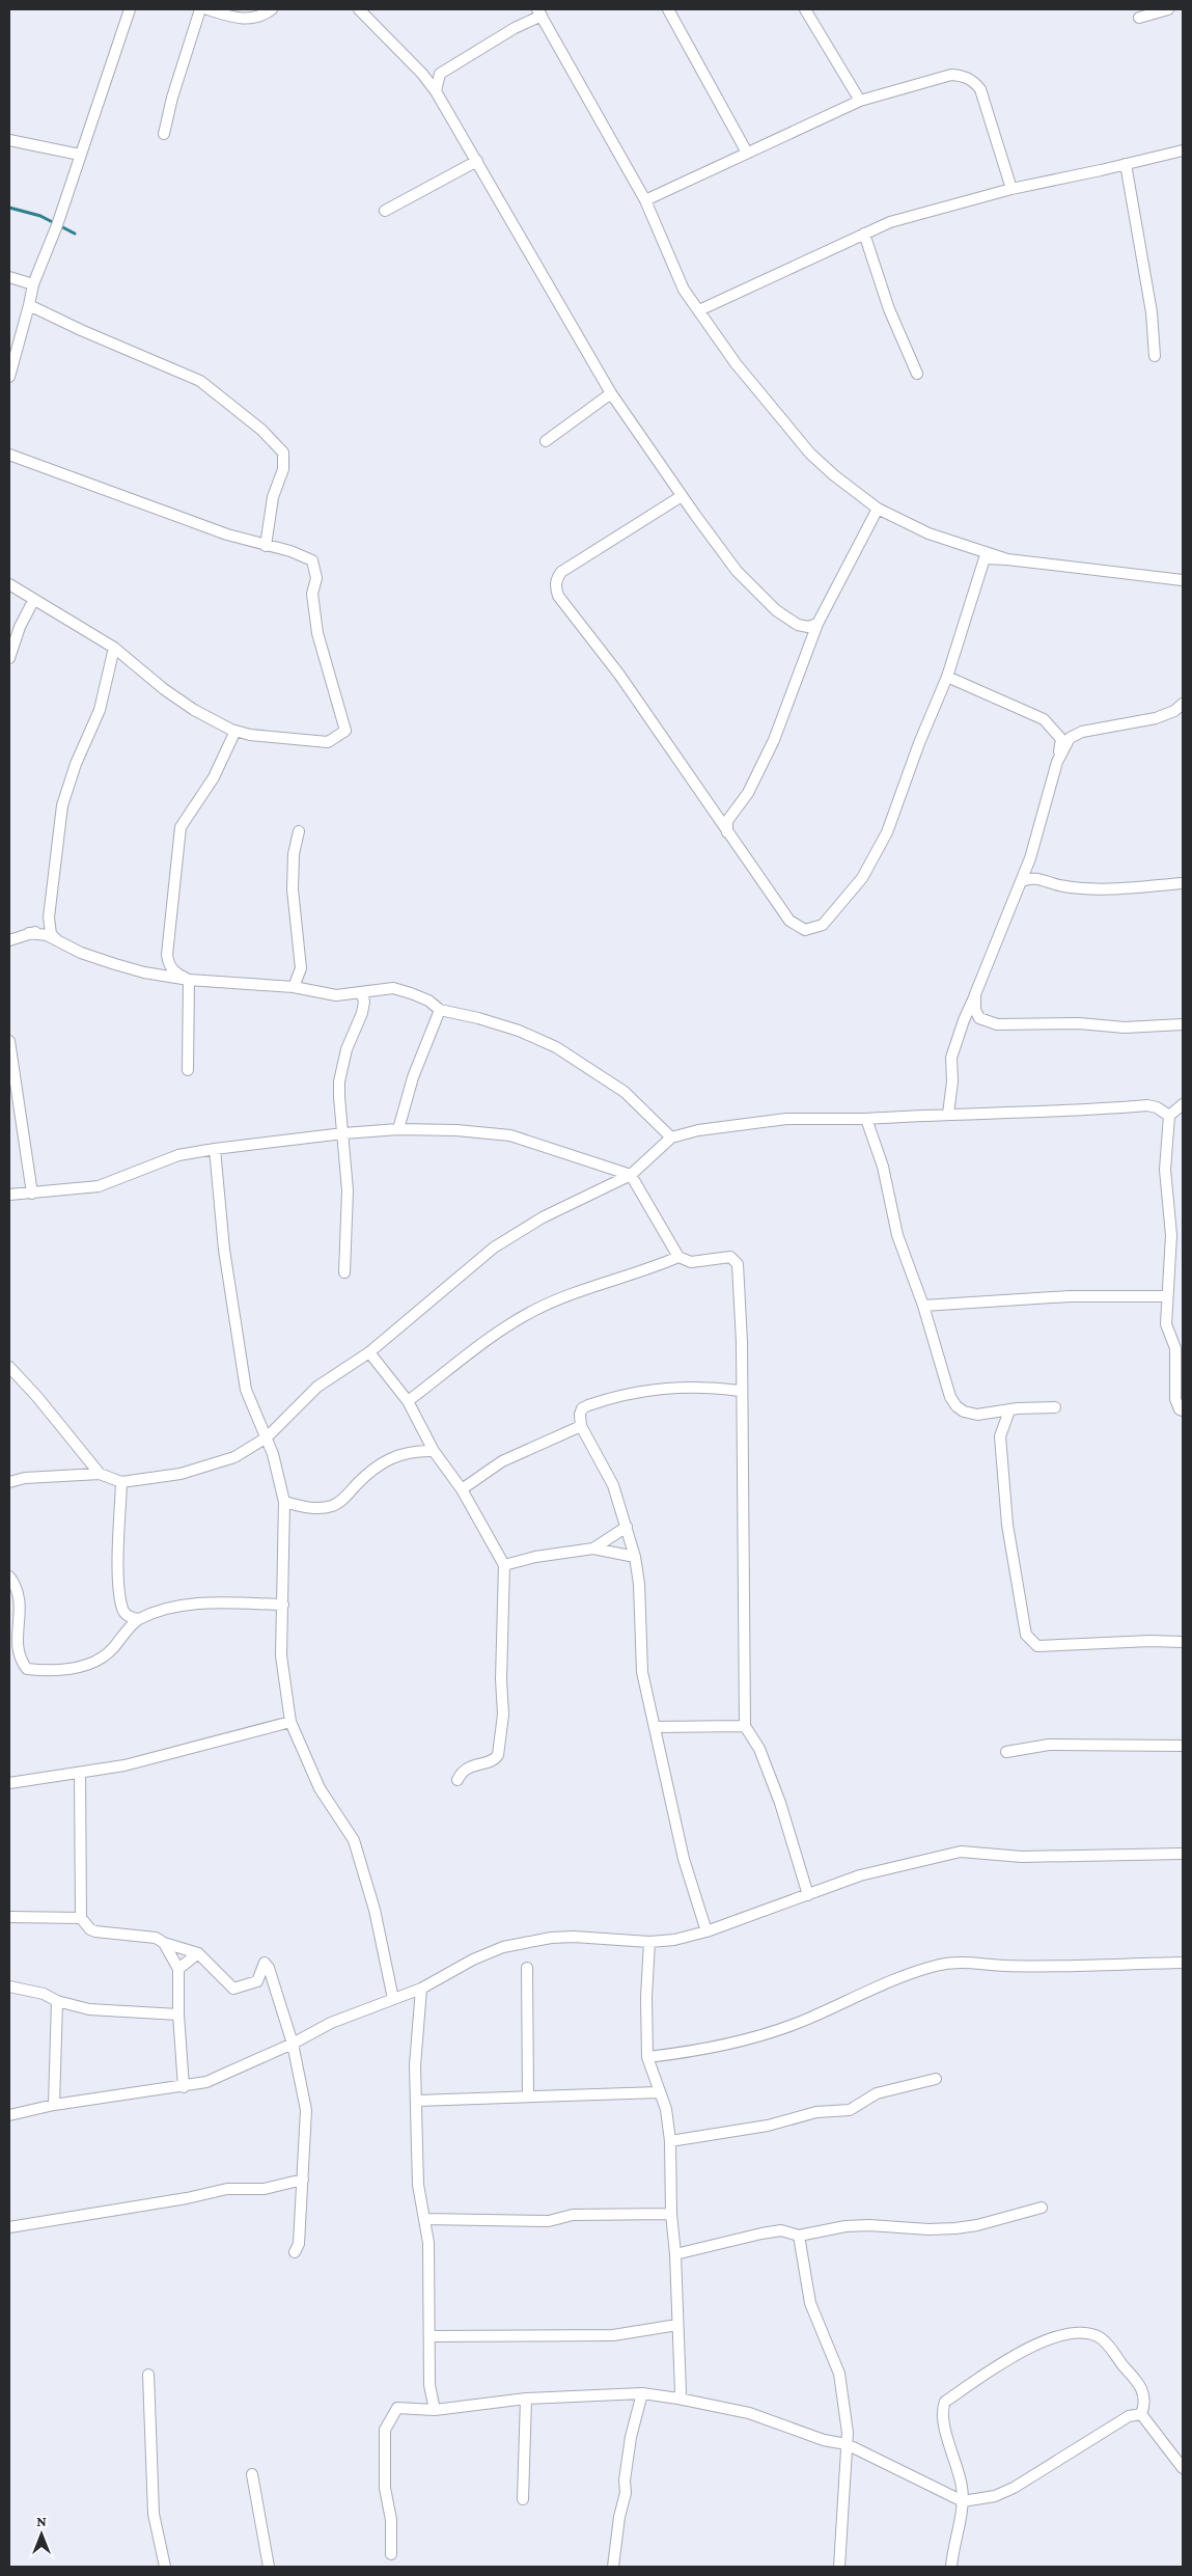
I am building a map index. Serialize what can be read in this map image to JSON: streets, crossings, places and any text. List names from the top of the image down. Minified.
{"north":"top"}
